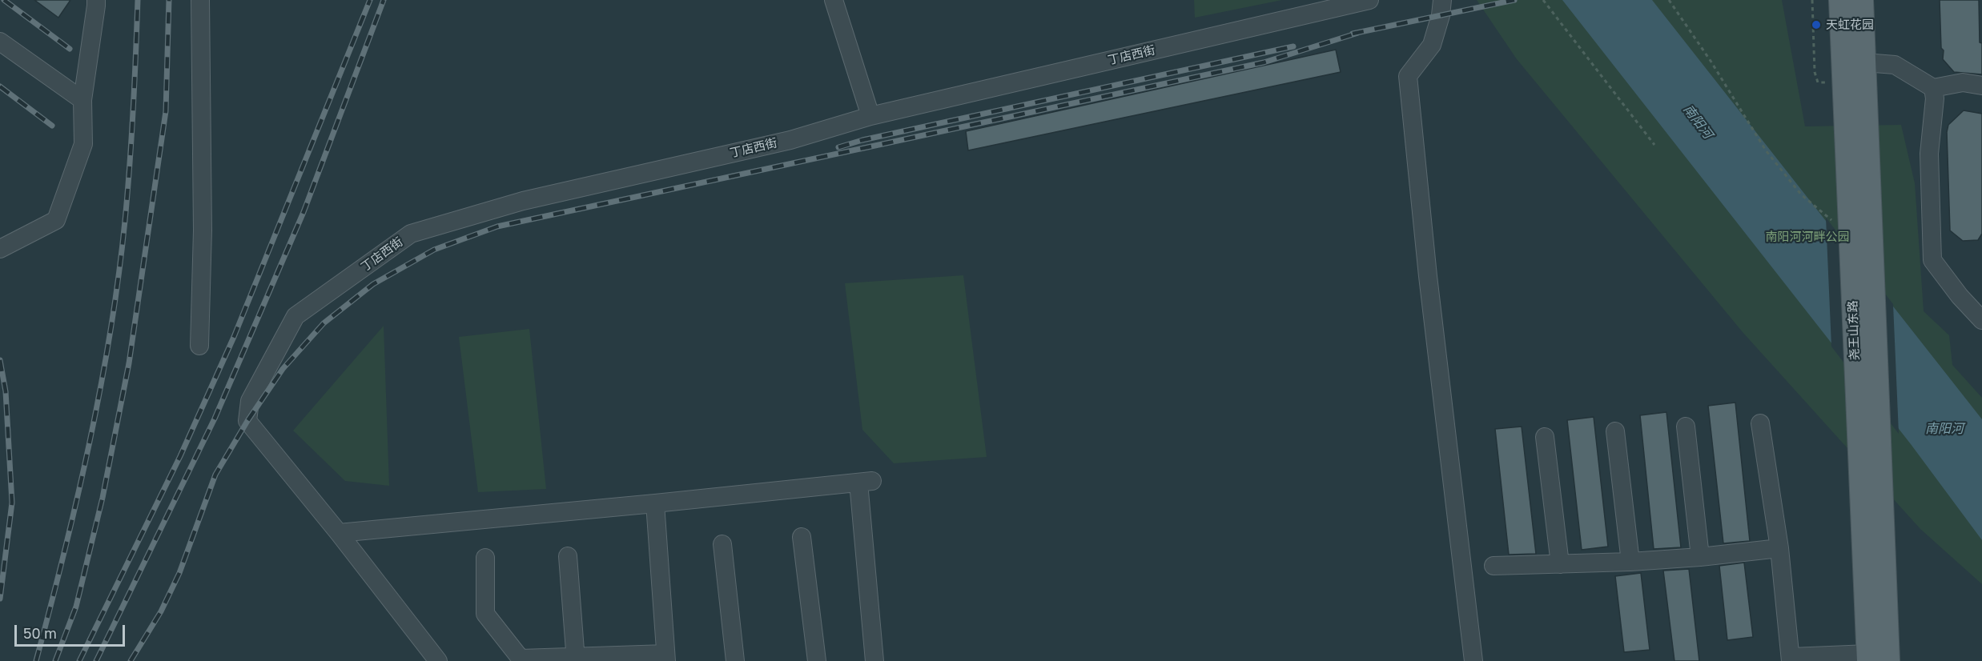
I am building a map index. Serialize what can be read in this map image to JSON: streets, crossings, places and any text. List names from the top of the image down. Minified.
{"streets":{"main road":["尧王山东路"],"street":["丁店西街"]},"water":["南阳河"],"parks":["南阳河河畔公园"],"places":["天虹花园"],"scale_bar":"50 m"}
